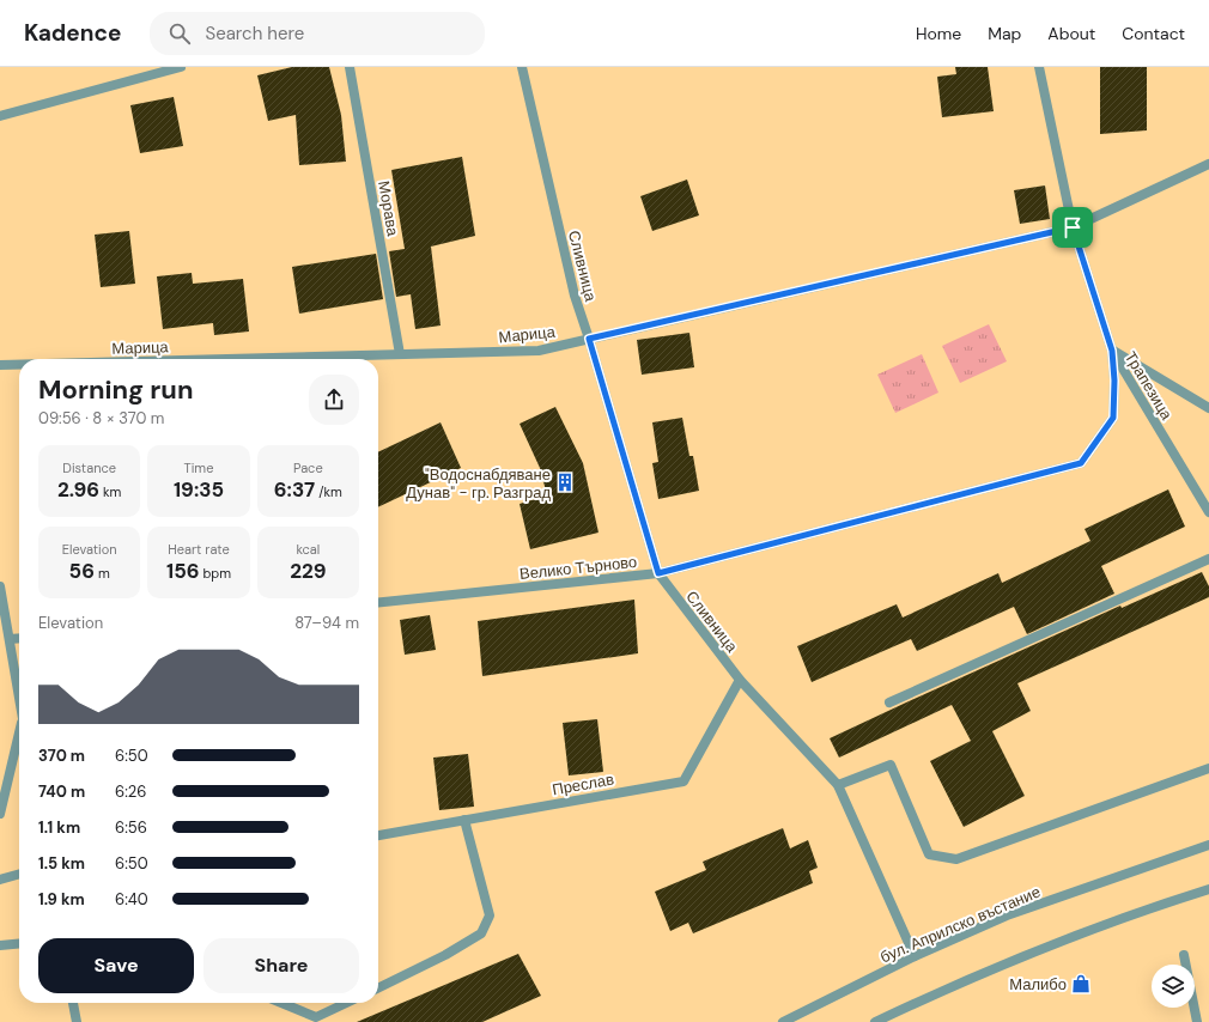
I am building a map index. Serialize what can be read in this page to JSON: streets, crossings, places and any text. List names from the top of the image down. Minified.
{"streets":{"street":["Морава","Сливница","Марица","Трапезица","Велико Търново","Преслав","бул. Априлско въстание"]},"crossings":[["Морава","Марица"],["Сливница","Марица"],["Сливница","Велико Търново"],["Сливница","Преслав"],["Сливница","бул. Априлско въстание"],["Марица","Трапезица"],["Трапезица","Велико Търново"]],"places":{"building":["\"Водоснабдяване Дунав\" - гр. Разград"],"shop":["Малибо"]},"page":{"header":"Kadence","search":"Search here","nav":["Home","Map","About","Contact"],"heading":["Morning run","09:56 · 8 × 370 m"],"stats":[["Distance","2.96 km"],["Time","19:35"],["Pace","6:37 /km"],["Elevation","56 m"],["Heart rate","156 bpm"],["kcal","229"]],"chart":["Elevation","87–94 m"],"list":[{"name":"370 m","note":"6:50"},{"name":"740 m","note":"6:26"},{"name":"1.1 km","note":"6:56"},{"name":"1.5 km","note":"6:50"},{"name":"1.9 km","note":"6:40"}],"buttons":["Save","Share"]}}
